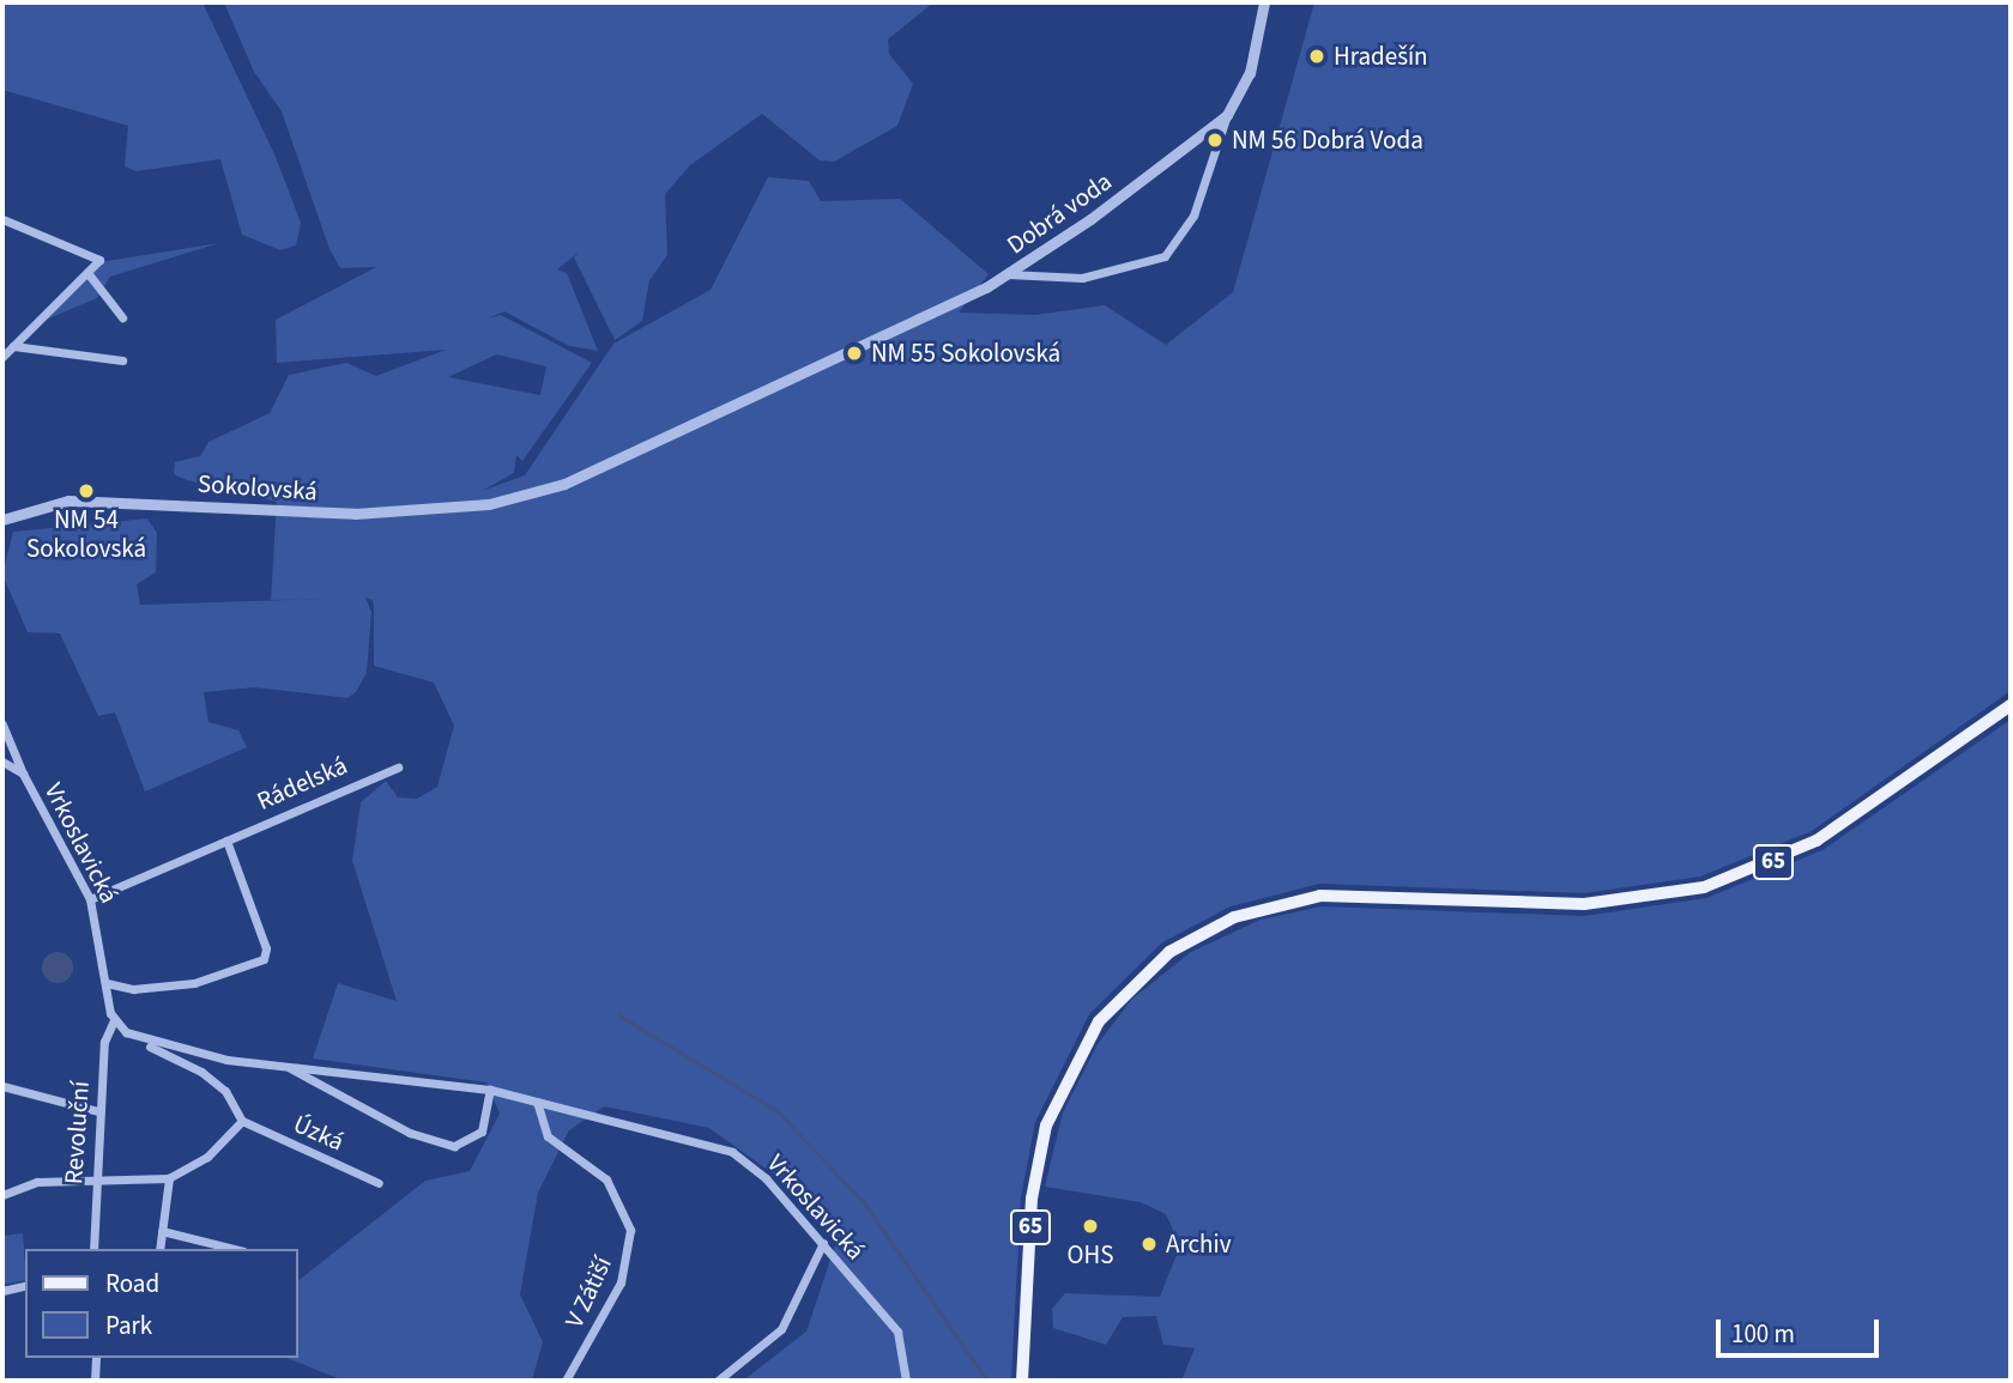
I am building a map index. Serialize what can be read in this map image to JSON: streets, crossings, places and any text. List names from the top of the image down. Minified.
{"streets":{"main road":["65"],"street":["Dobrá voda","Sokolovská","Rádelská","Vrkoslavická","Revoluční","Úzká","V Zátiší"]},"crossings":[["Dobrá voda","Sokolovská"],["Rádelská","Vrkoslavická"],["Vrkoslavická","Revoluční"],["Vrkoslavická","V Zátiší"]],"places":["Hradešín","NM 56 Dobrá Voda","NM 55 Sokolovská","NM 54 Sokolovská","OHS","Archiv"],"legend":["Road","Park"],"scale_bar":"100 m"}
